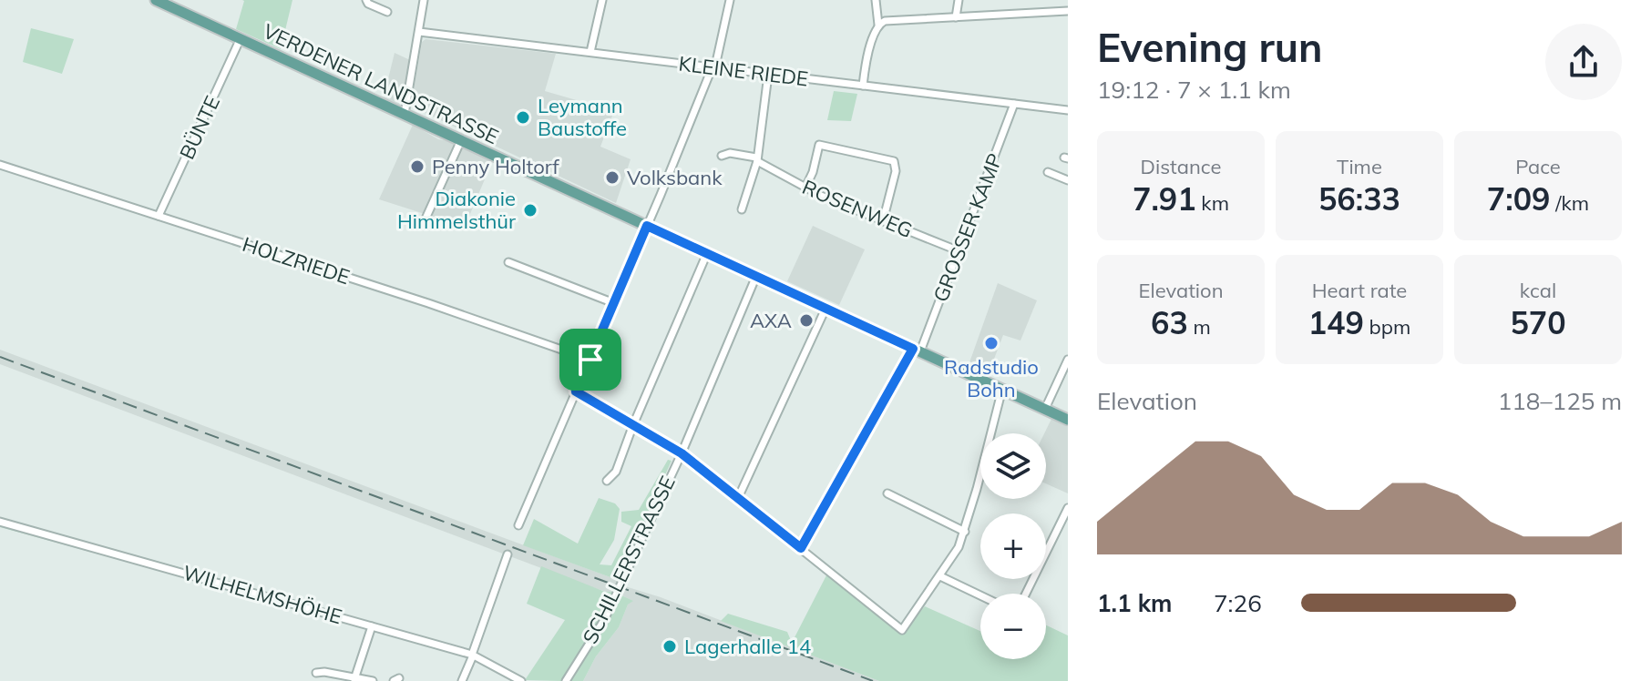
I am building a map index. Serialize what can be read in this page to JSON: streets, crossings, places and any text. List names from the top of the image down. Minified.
{"streets":{"main road":["VERDENER LANDSTRASSE"],"street":["KLEINE RIEDE","BÜNTE","ROSENWEG","GROSSER KAMP","HOLZRIEDE","SCHILLERSTRASSE","WILHELMSHÖHE"]},"crossings":[["KLEINE RIEDE","GROSSER KAMP"],["VERDENER LANDSTRASSE","BÜNTE"],["VERDENER LANDSTRASSE","GROSSER KAMP"],["VERDENER LANDSTRASSE","SCHILLERSTRASSE"],["BÜNTE","HOLZRIEDE"],["ROSENWEG","GROSSER KAMP"]],"places":["Leymann Baustoffe","Penny Holtorf","Volksbank","Diakonie Himmelsthür","AXA","Radstudio Bohn","Lagerhalle 14"],"page":{"heading":["Evening run","19:12 · 7 × 1.1 km"],"stats":[["Distance","7.91 km"],["Time","56:33"],["Pace","7:09 /km"],["Elevation","63 m"],["Heart rate","149 bpm"],["kcal","570"]],"chart":["Elevation","118–125 m"],"map_buttons":["+","−"],"list":[{"name":"1.1 km","note":"7:26"}]}}
